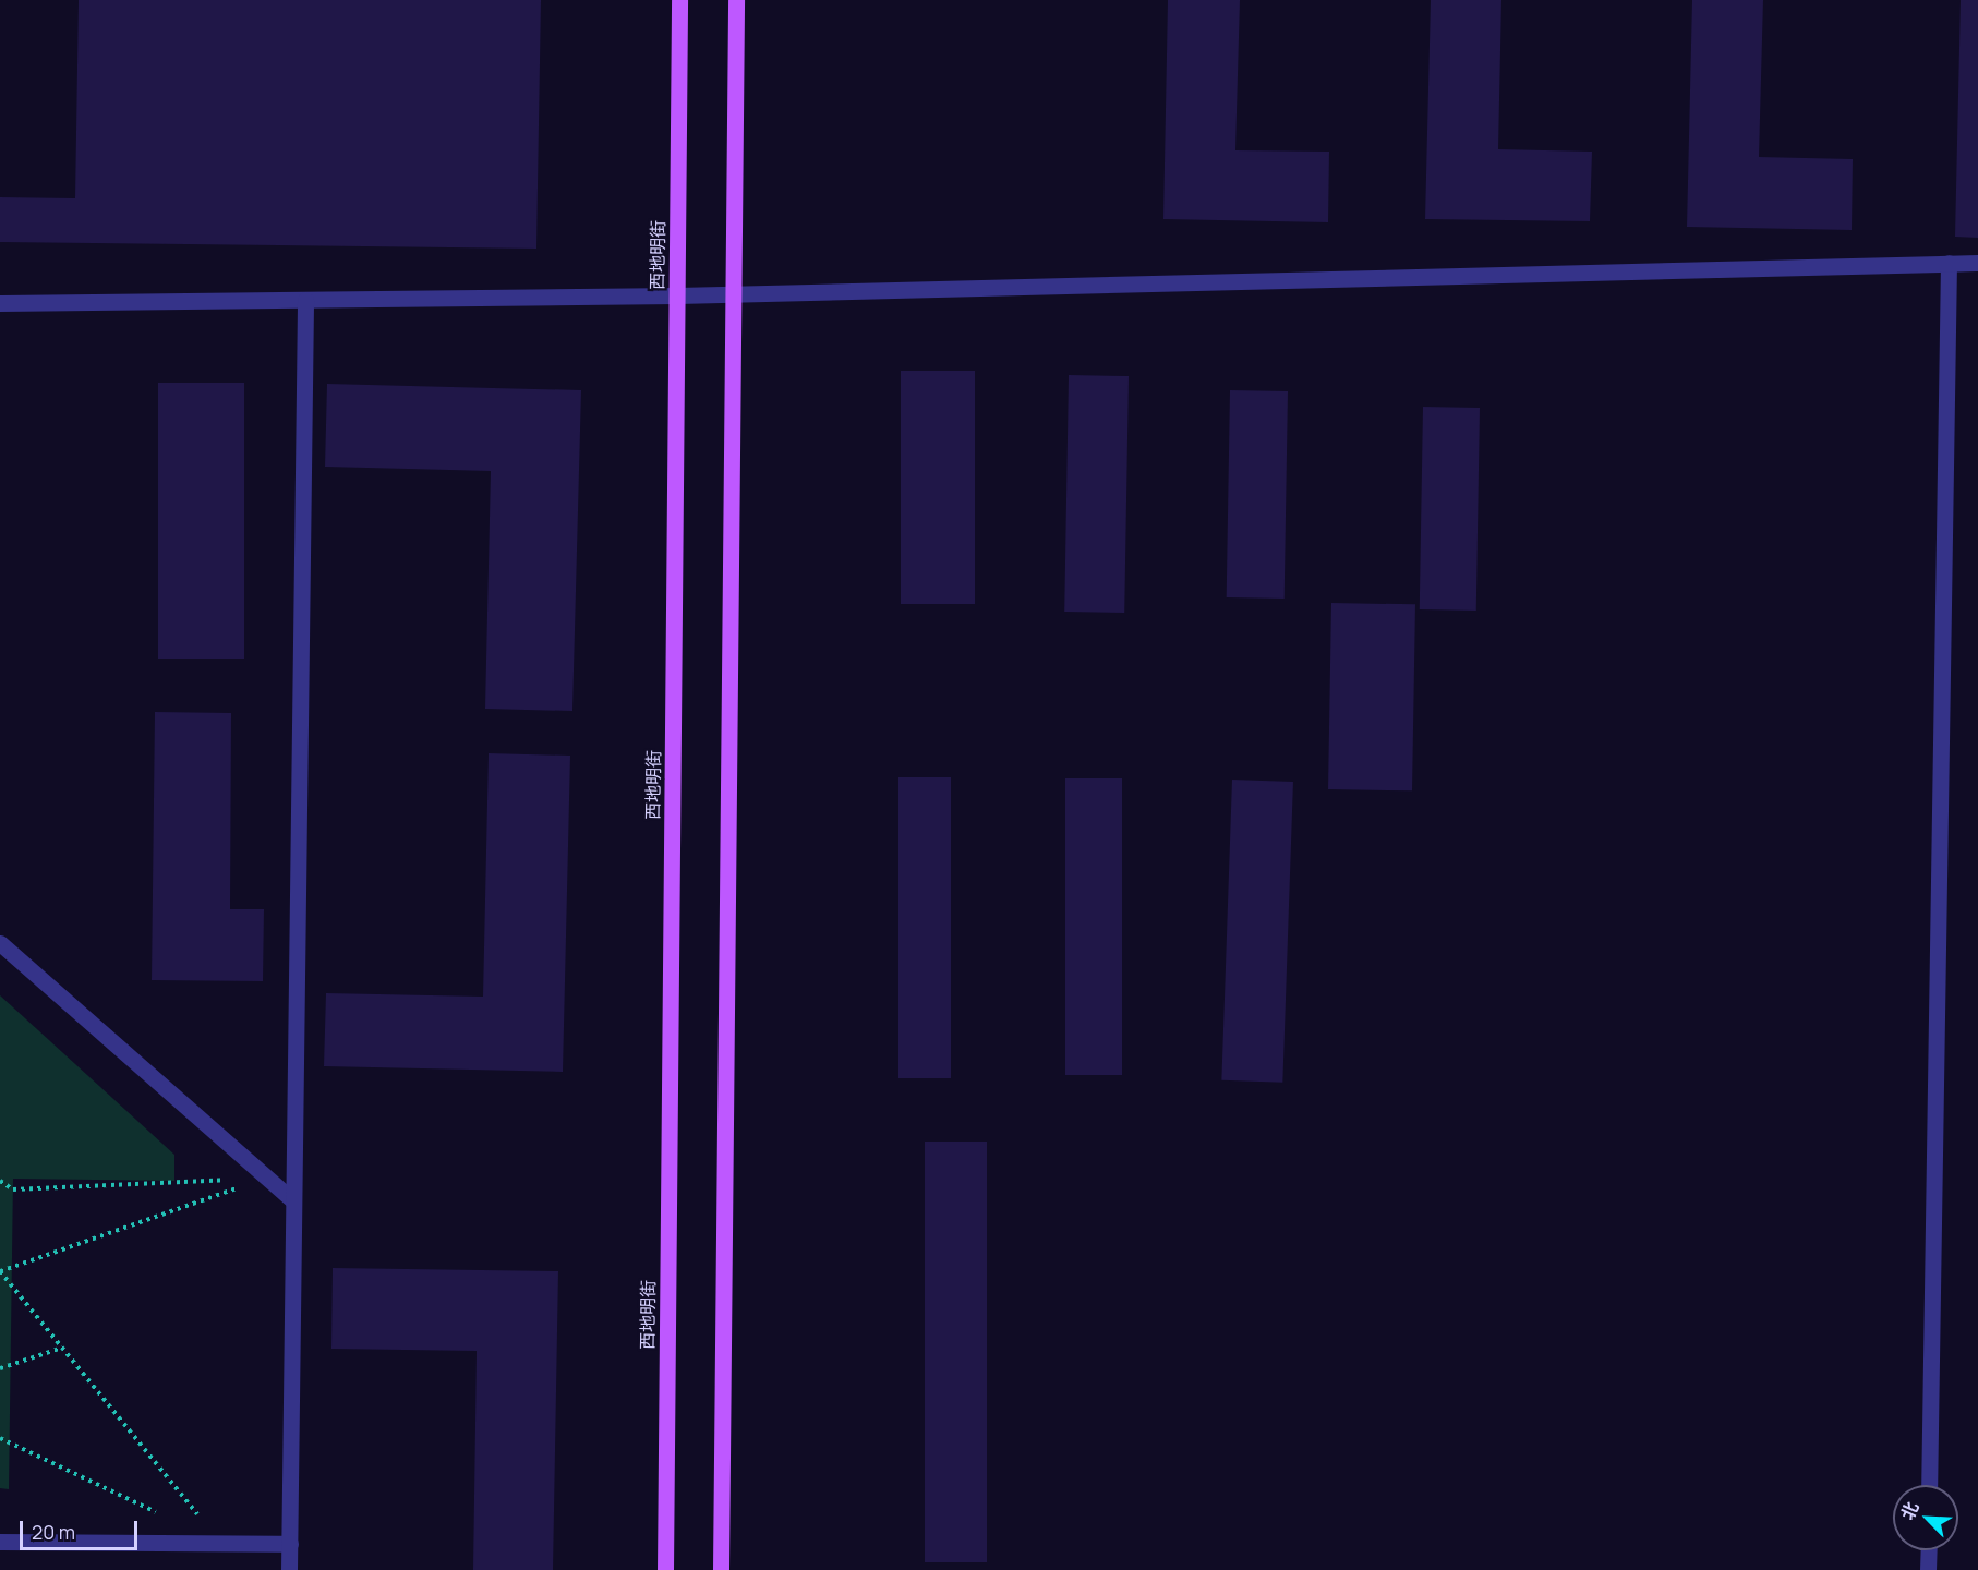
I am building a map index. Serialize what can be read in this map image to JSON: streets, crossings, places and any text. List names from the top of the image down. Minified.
{"streets":{"main road":["西地明街"]},"scale_bar":"20 m","north":"top left"}
